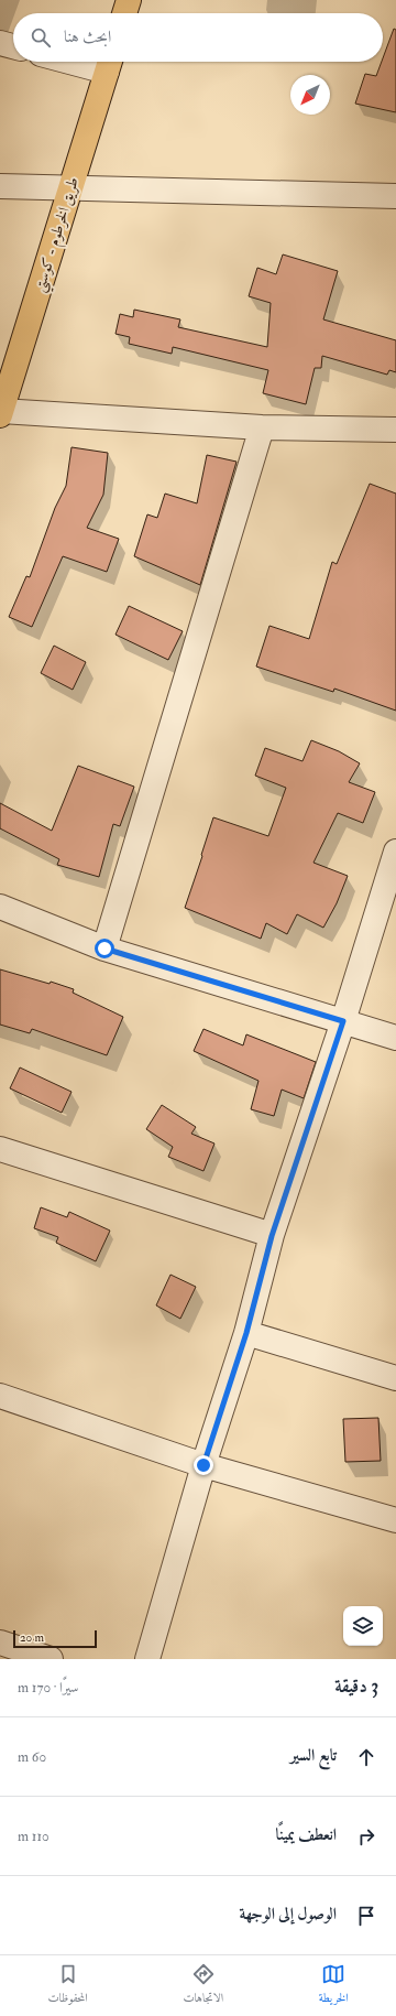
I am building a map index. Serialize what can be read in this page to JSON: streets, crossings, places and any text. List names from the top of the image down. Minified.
{"streets":{"highway":["طريق الخرطوم - كوستي"]},"scale_bar":"20 m","north":"bottom left","page":{"search":"ابحث هنا","scale":"20 m","heading":["3 دقيقة","سيرًا · 170 m"],"list":[["تابع السير","60 m"],["انعطف يمينًا","110 m"],"الوصول إلى الوجهة"],"nav":["الخريطة","الاتجاهات","المحفوظات"]}}
